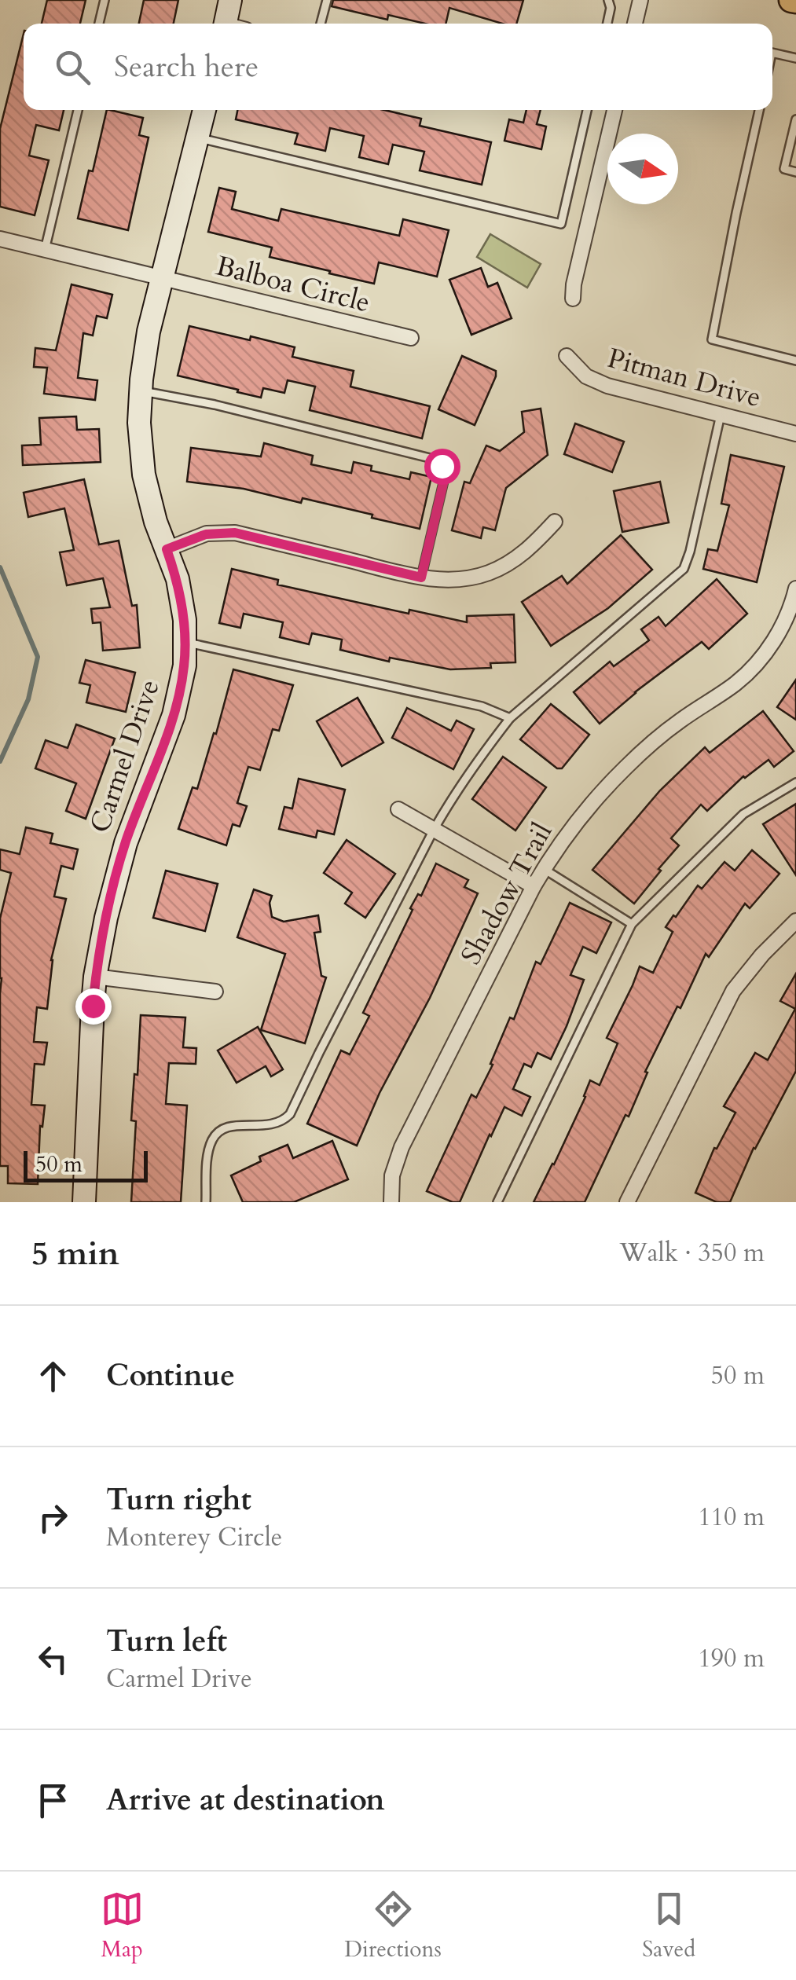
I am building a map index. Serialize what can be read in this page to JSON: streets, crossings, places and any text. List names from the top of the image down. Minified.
{"streets":{"street":["Balboa Circle","Pitman Drive","Carmel Drive","Shadow Trail"]},"crossings":[["Balboa Circle","Carmel Drive"]],"scale_bar":"50 m","north":"right","page":{"search":"Search here","scale":"50 m","heading":["5 min","Walk · 350 m"],"list":[["Continue","50 m"],["Turn right","Monterey Circle","110 m"],["Turn left","Carmel Drive","190 m"],"Arrive at destination"],"nav":["Map","Directions","Saved"]}}
